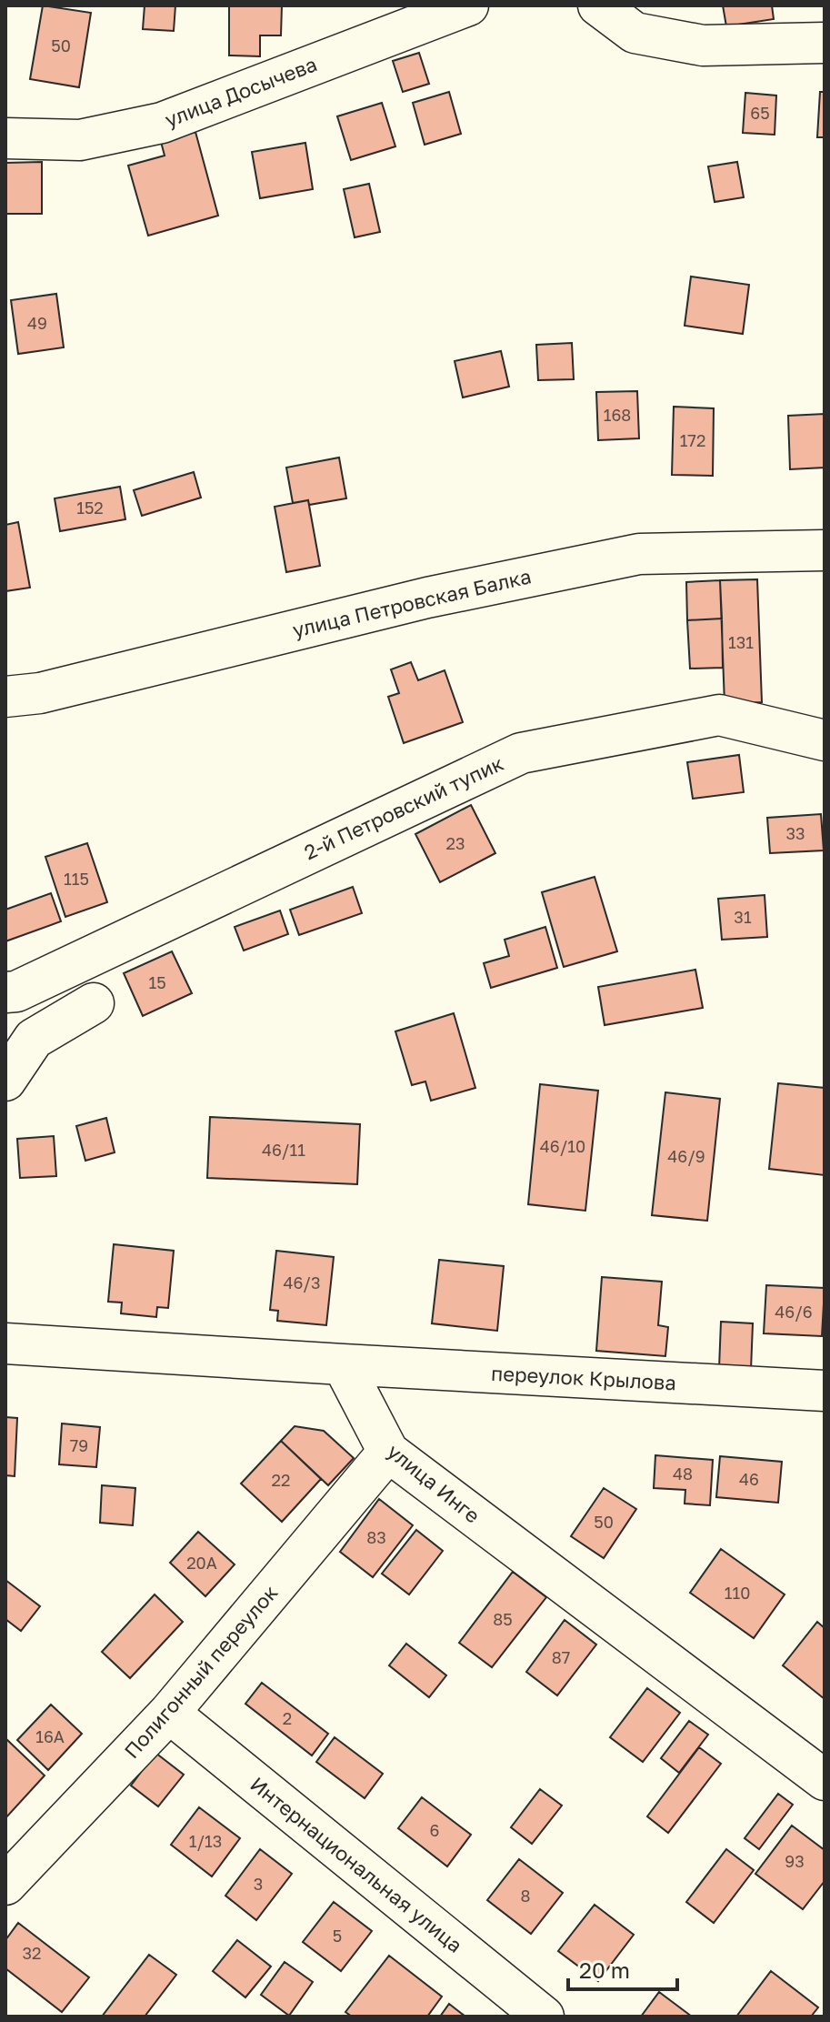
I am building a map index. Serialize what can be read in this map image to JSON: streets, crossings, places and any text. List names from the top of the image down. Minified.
{"streets":{"street":["улица Досычева","улица Петровская Балка","2-й Петровский тупик","переулок Крылова","улица Инге","Полигонный переулок","Интернациональная улица"]},"crossings":[["переулок Крылова","улица Инге"],["улица Инге","Полигонный переулок"],["Полигонный переулок","Интернациональная улица"]],"house_numbers":["50","65","49","168","172","152","131","33","23","115","31","15","46/10","46/11","46/9","46/3","46/6","79","48","46","22","50","83","20А","110","85","87","2","16А","6","1/13","93","3","8","5","32"],"scale_bar":"20 m"}
